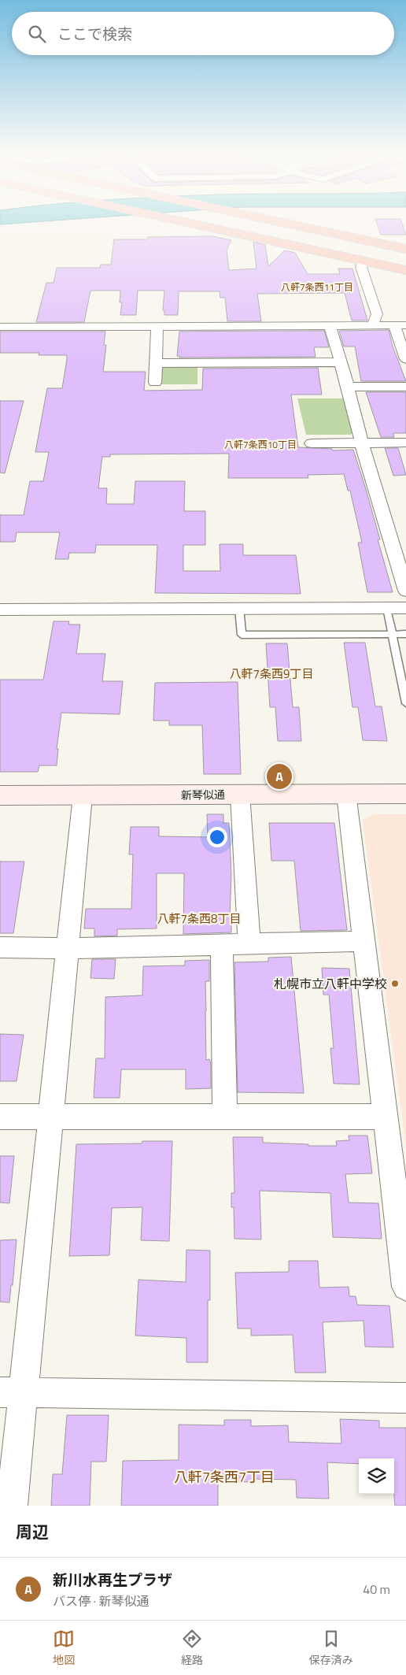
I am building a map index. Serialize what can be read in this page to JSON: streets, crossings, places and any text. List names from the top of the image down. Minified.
{"streets":{"street":["新琴似通"]},"districts":["八軒7条西11丁目","八軒7条西10丁目","八軒7条西9丁目","八軒7条西8丁目","八軒7条西7丁目"],"places":["札幌市立八軒中学校"],"page":{"search":"ここで検索","pins":"A","heading":"周辺","list":[{"mark":"A","name":"新川水再生プラザ","note":"バス停 · 新琴似通","value":"40 m"}],"nav":["地図","経路","保存済み"]}}
